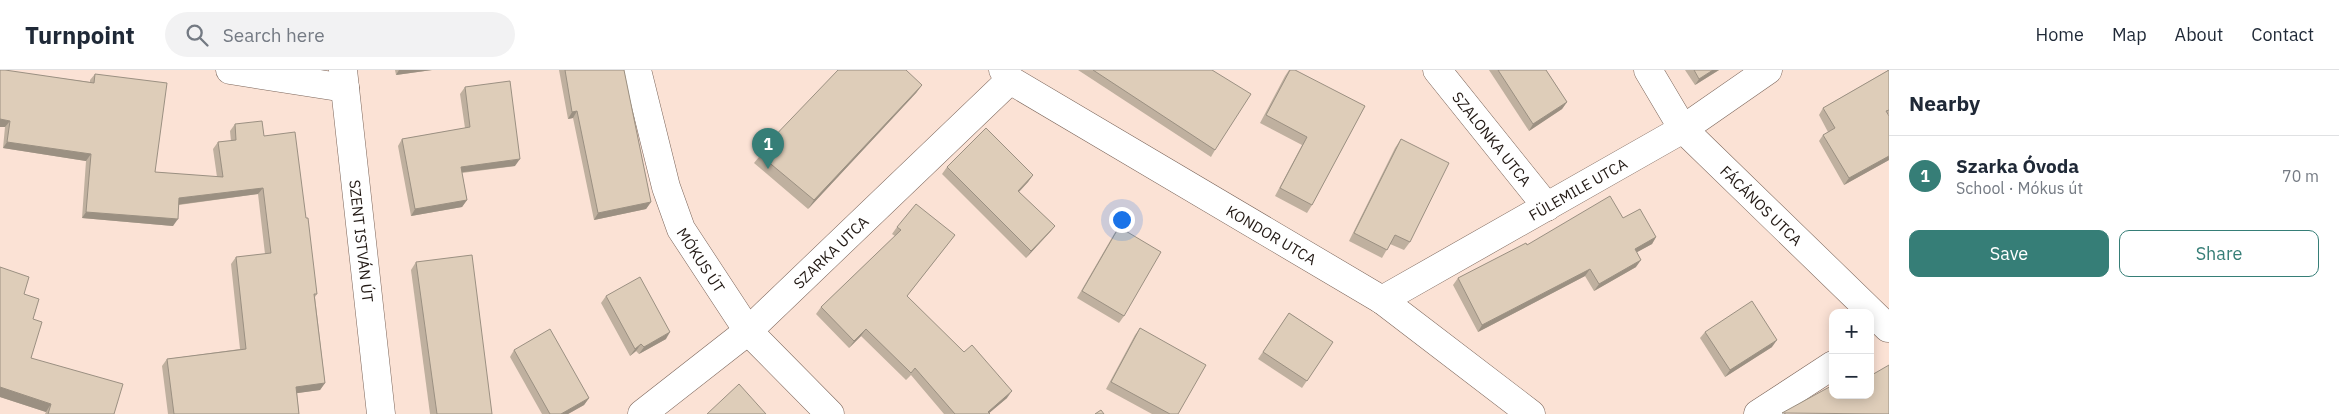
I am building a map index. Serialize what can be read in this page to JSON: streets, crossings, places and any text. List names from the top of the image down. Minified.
{"streets":{"street":["SZALONKA UTCA","FÜLEMILE UTCA","FÁCÁNOS UTCA","KONDOR UTCA","SZENT ISTVÁN ÚT","SZARKA UTCA","MÓKUS ÚT"]},"crossings":[["SZALONKA UTCA","FÜLEMILE UTCA"],["FÜLEMILE UTCA","FÁCÁNOS UTCA"],["FÜLEMILE UTCA","KONDOR UTCA"],["KONDOR UTCA","SZARKA UTCA"],["SZARKA UTCA","MÓKUS ÚT"]],"page":{"header":"Turnpoint","search":"Search here","nav":["Home","Map","About","Contact"],"heading":"Nearby","pins":"1","list":[{"mark":"1","name":"Szarka Óvoda","note":"School · Mókus út","value":"70 m"}],"buttons":["Save","Share"],"map_buttons":["+","−"]}}
